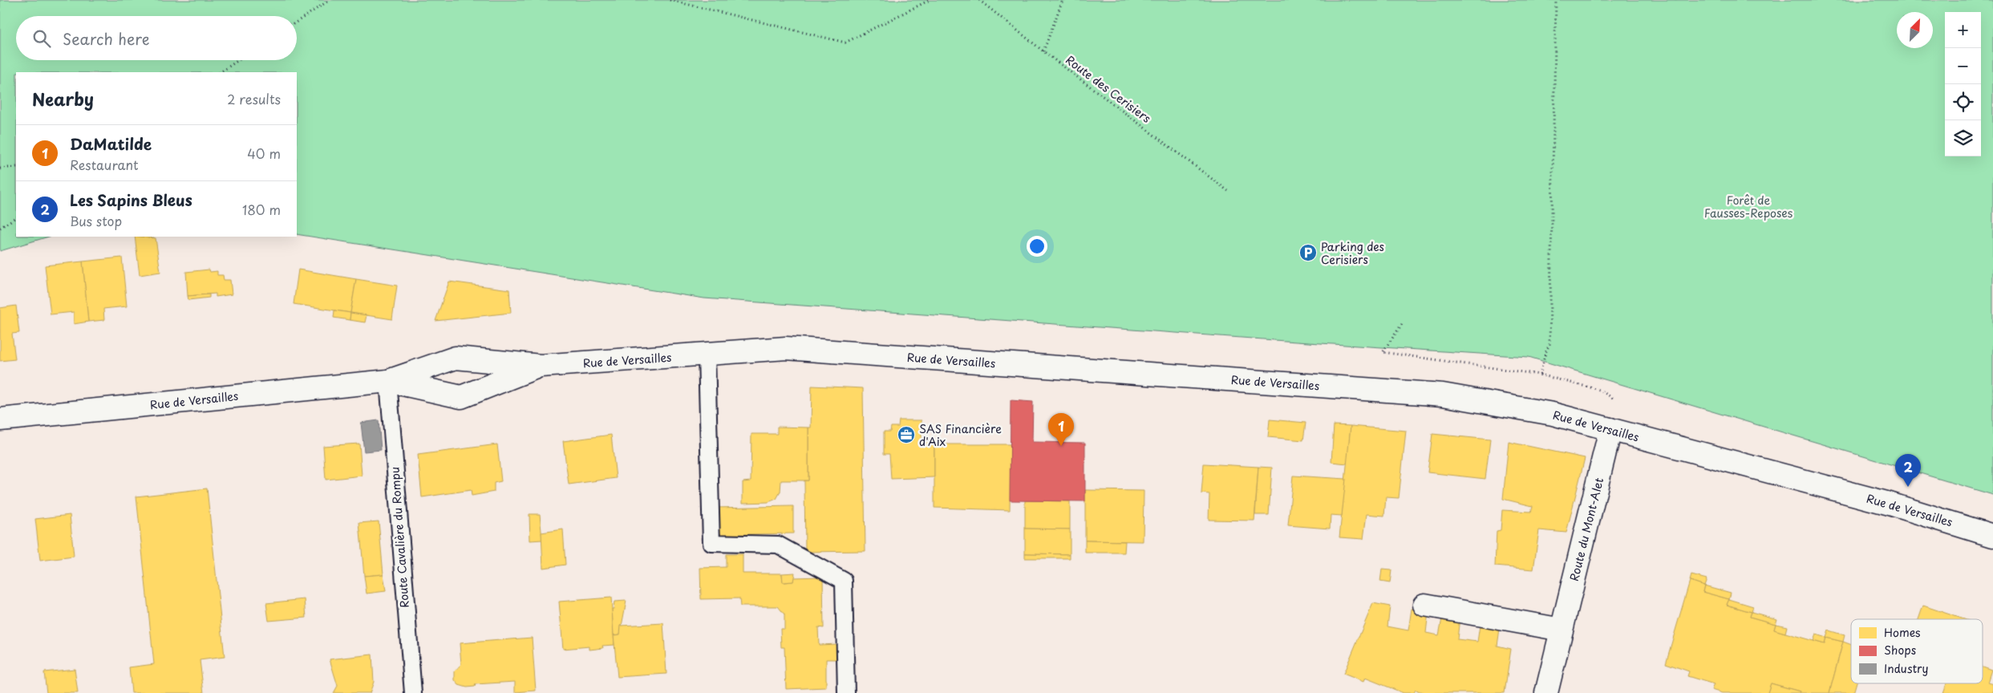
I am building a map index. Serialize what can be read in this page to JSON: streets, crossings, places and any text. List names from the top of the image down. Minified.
{"streets":{"main road":["Rue de Versailles","Route du Mont-Alet"],"lane":["Route Cavalière du Rompu"],"path":["Route des Cerisiers"]},"crossings":[["Rue de Versailles","Route du Mont-Alet"],["Rue de Versailles","Route Cavalière du Rompu"]],"parks":["Forêt de Fausses-Reposes"],"places":{"parking":["Parking des Cerisiers"],"office":["SAS Financière d'Aix"]},"legend":["Homes","Shops","Industry"],"north":"top right","page":{"map_buttons":["+","−"],"search":"Search here","heading":["Nearby","2 results"],"list":[{"mark":"1","name":"DaMatilde","note":"Restaurant","value":"40 m"},{"mark":"2","name":"Les Sapins Bleus","note":"Bus stop","value":"180 m"}],"pins":["1","2"]}}
